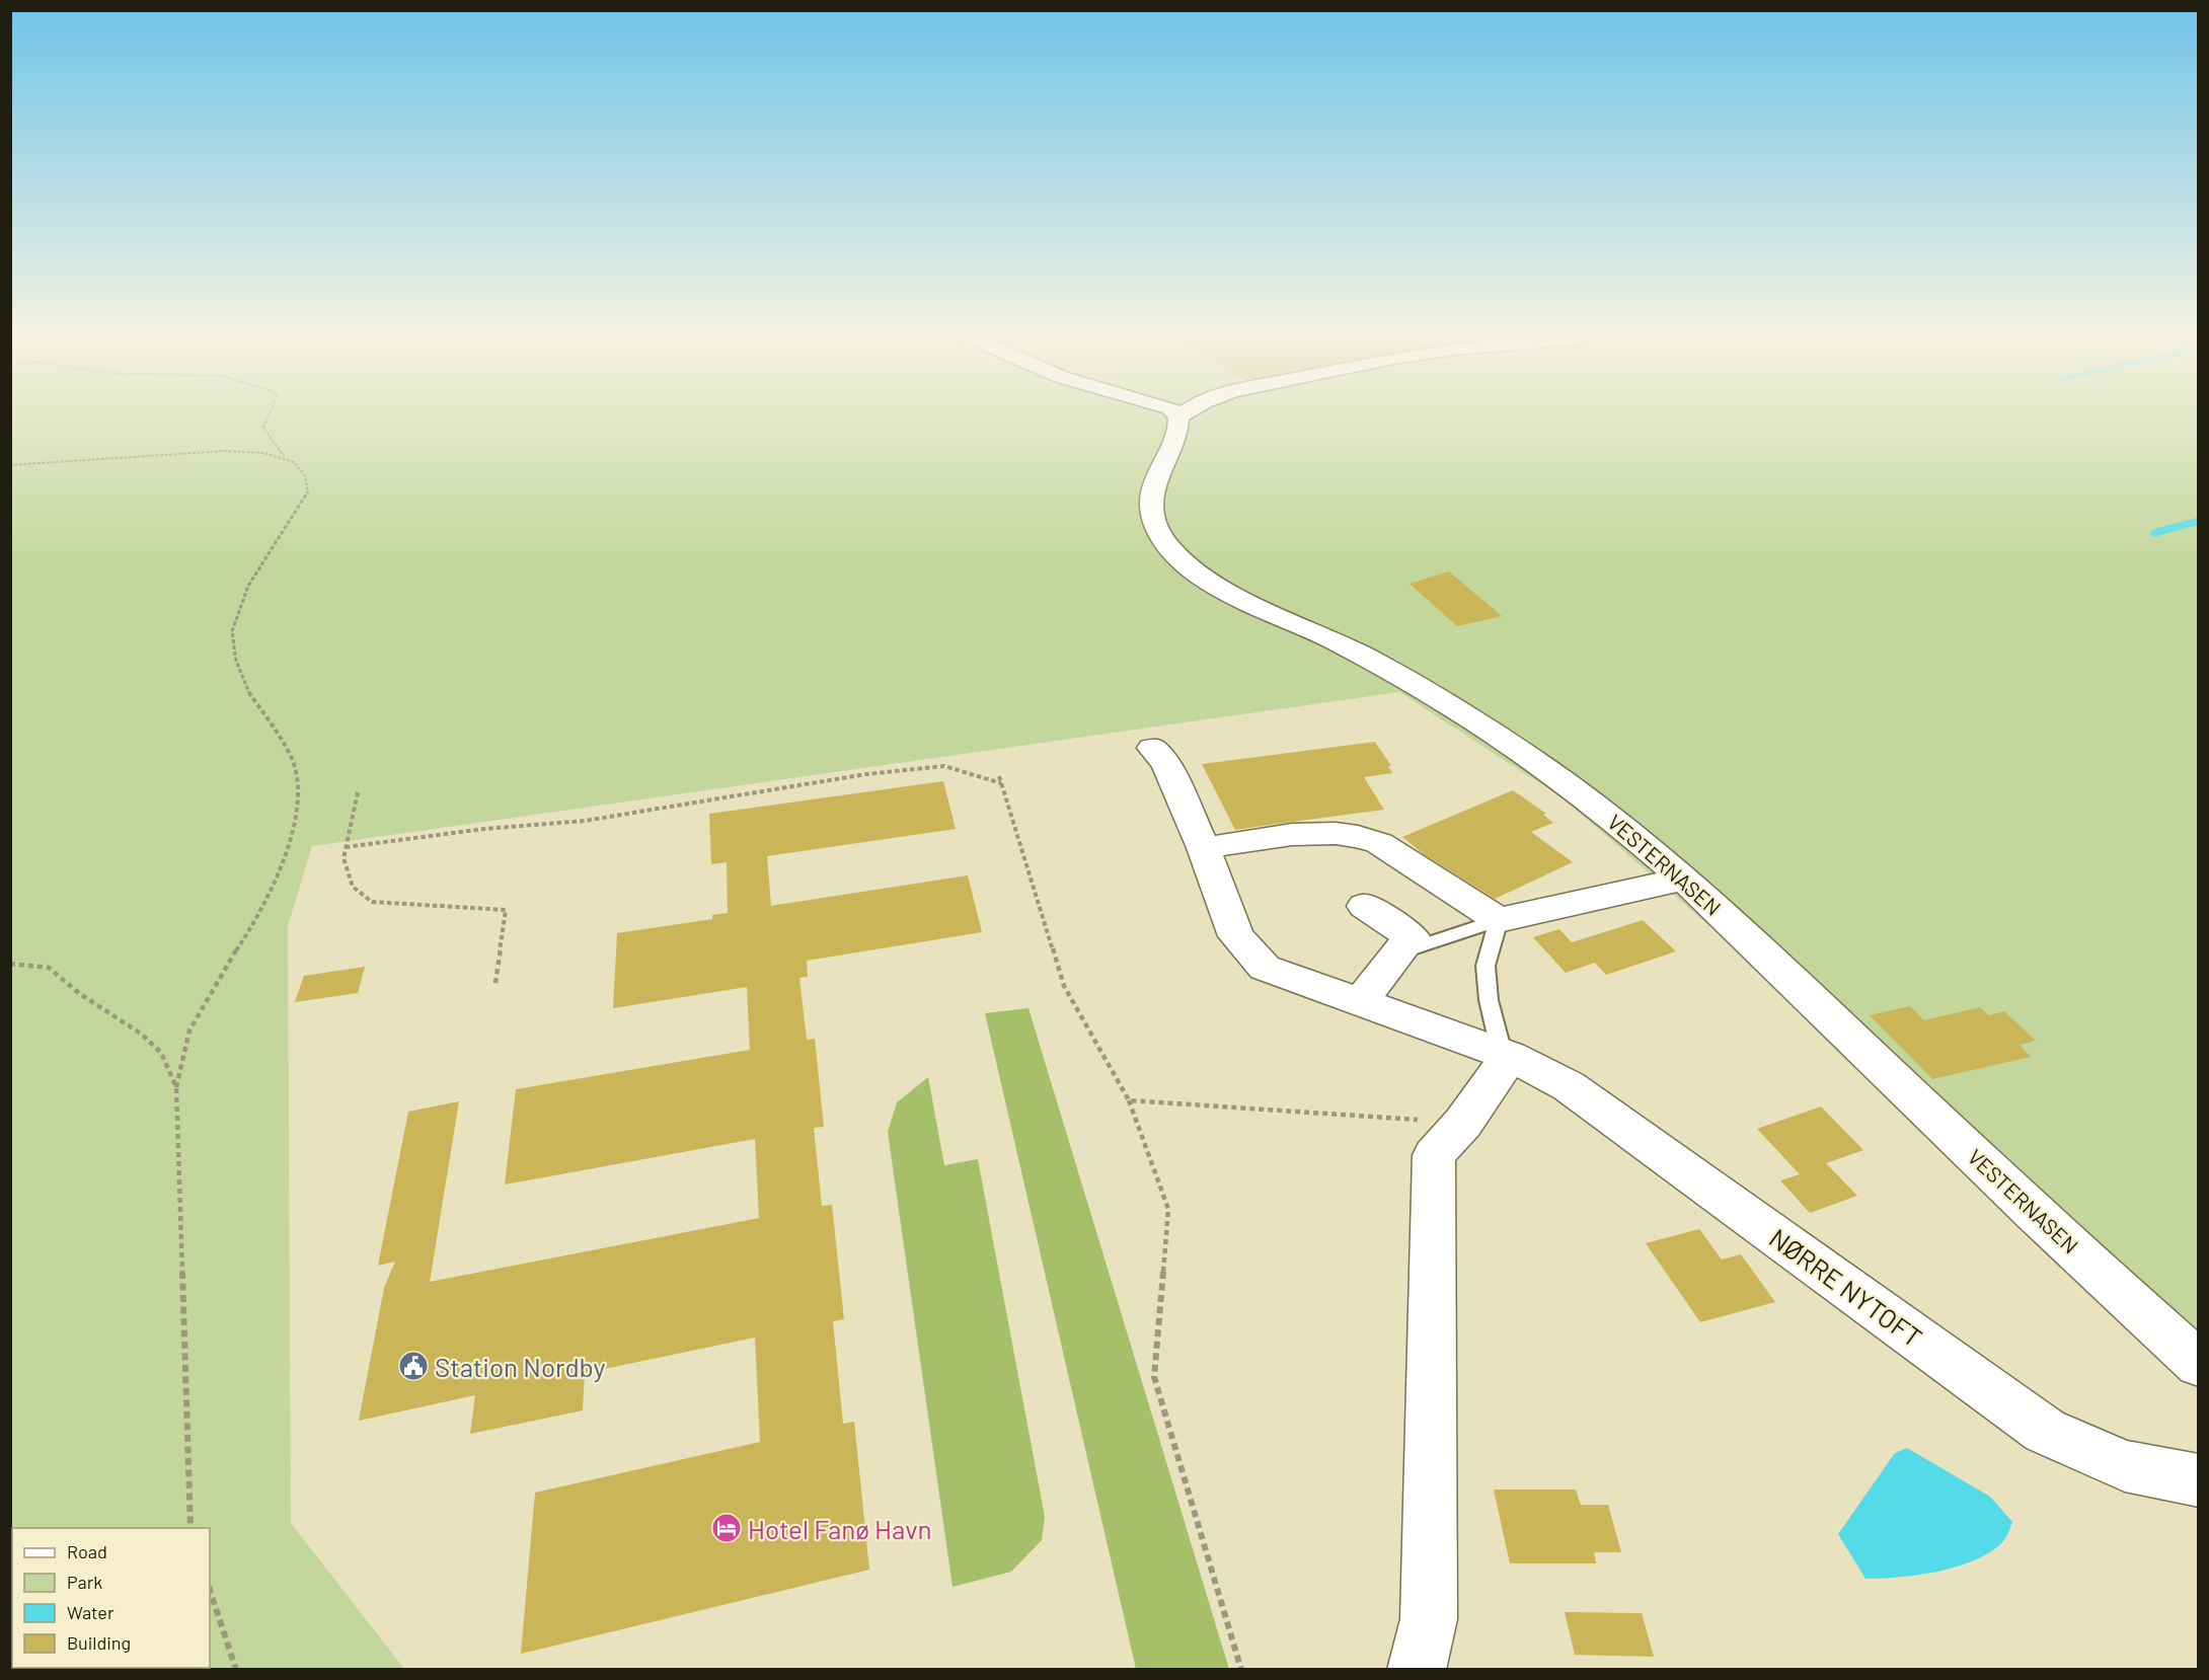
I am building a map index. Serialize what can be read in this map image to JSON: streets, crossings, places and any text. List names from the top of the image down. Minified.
{"streets":{"street":["VESTERNASEN","NØRRE NYTOFT"]},"places":{"public building":["Station Nordby"],"hotel":["Hotel Fanø Havn"]},"legend":["Road","Park","Water","Building"]}
